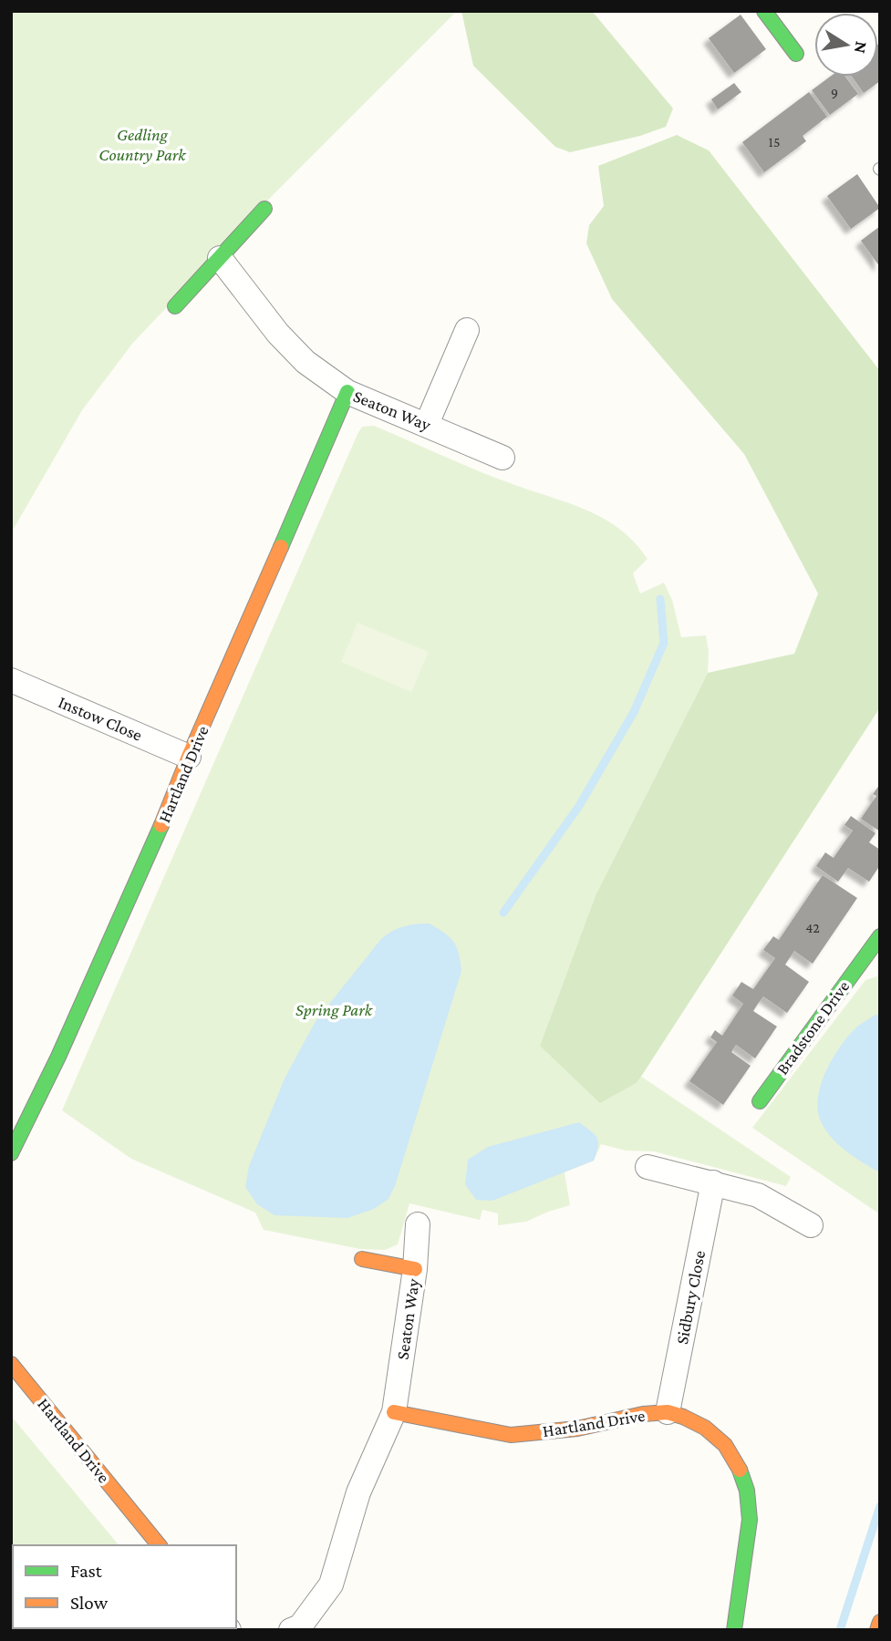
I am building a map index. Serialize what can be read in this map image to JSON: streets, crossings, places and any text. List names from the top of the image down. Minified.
{"streets":{"street":["Seaton Way","Instow Close","Hartland Drive","Bradstone Drive","Sidbury Close"]},"crossings":[["Seaton Way","Hartland Drive"],["Instow Close","Hartland Drive"],["Hartland Drive","Sidbury Close"]],"parks":["Gedling Country Park","Spring Park"],"house_numbers":["9","15","42"],"legend":["Fast","Slow"],"north":"right"}
